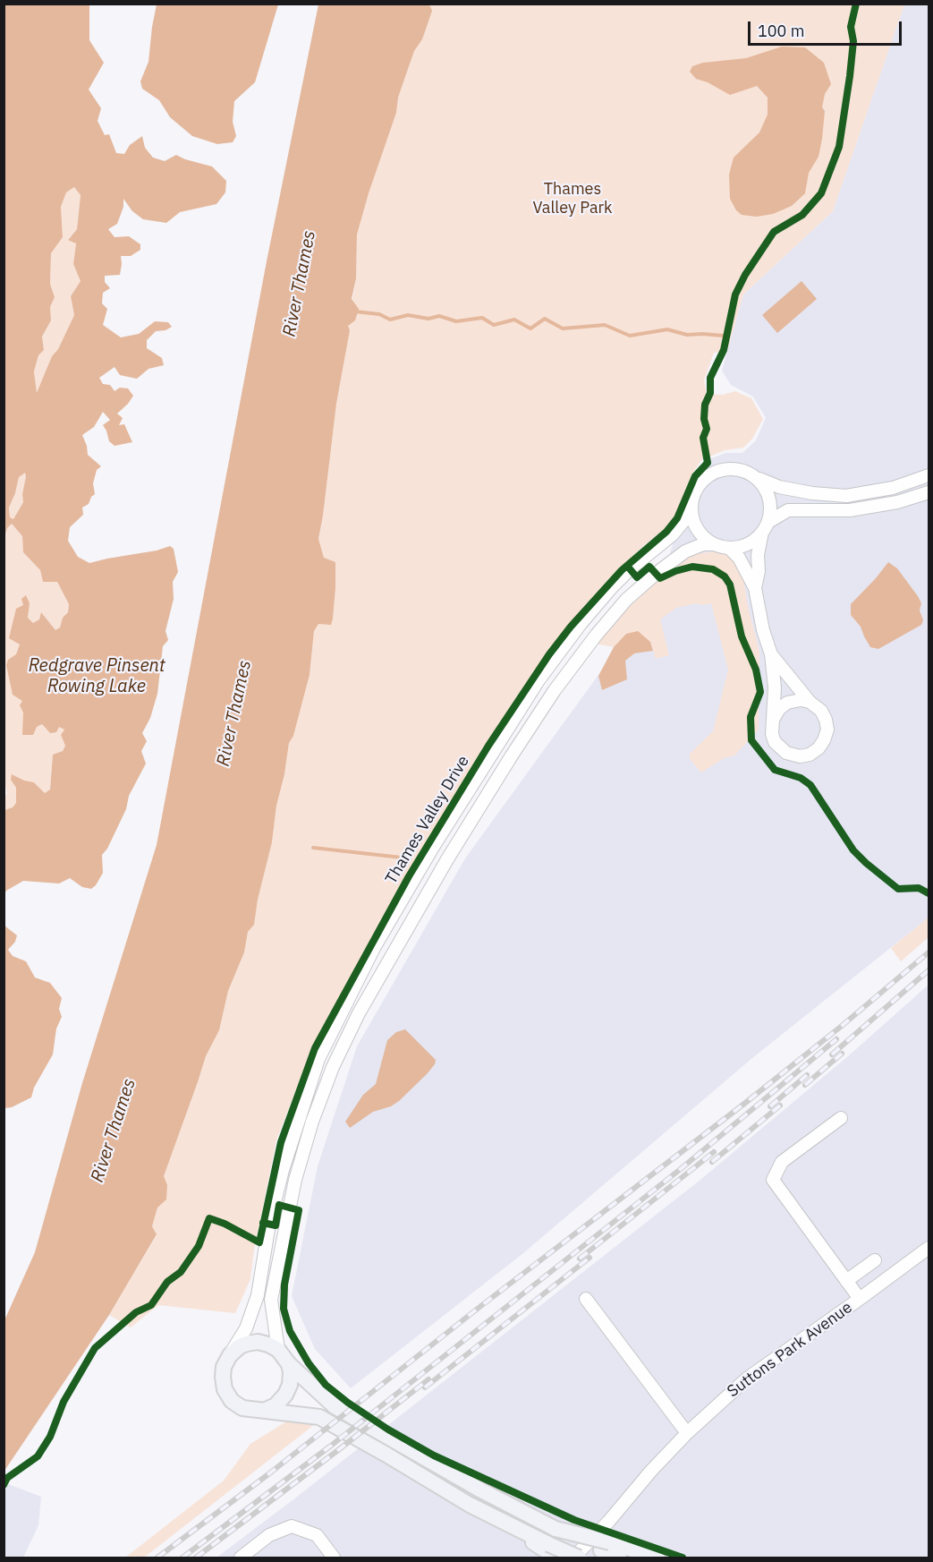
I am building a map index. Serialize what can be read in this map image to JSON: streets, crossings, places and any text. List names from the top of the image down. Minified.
{"streets":{"street":["Thames Valley Drive","Suttons Park Avenue"]},"water":["River Thames","Redgrave Pinsent Rowing Lake"],"parks":["Thames Valley Park"],"scale_bar":"100 m"}
